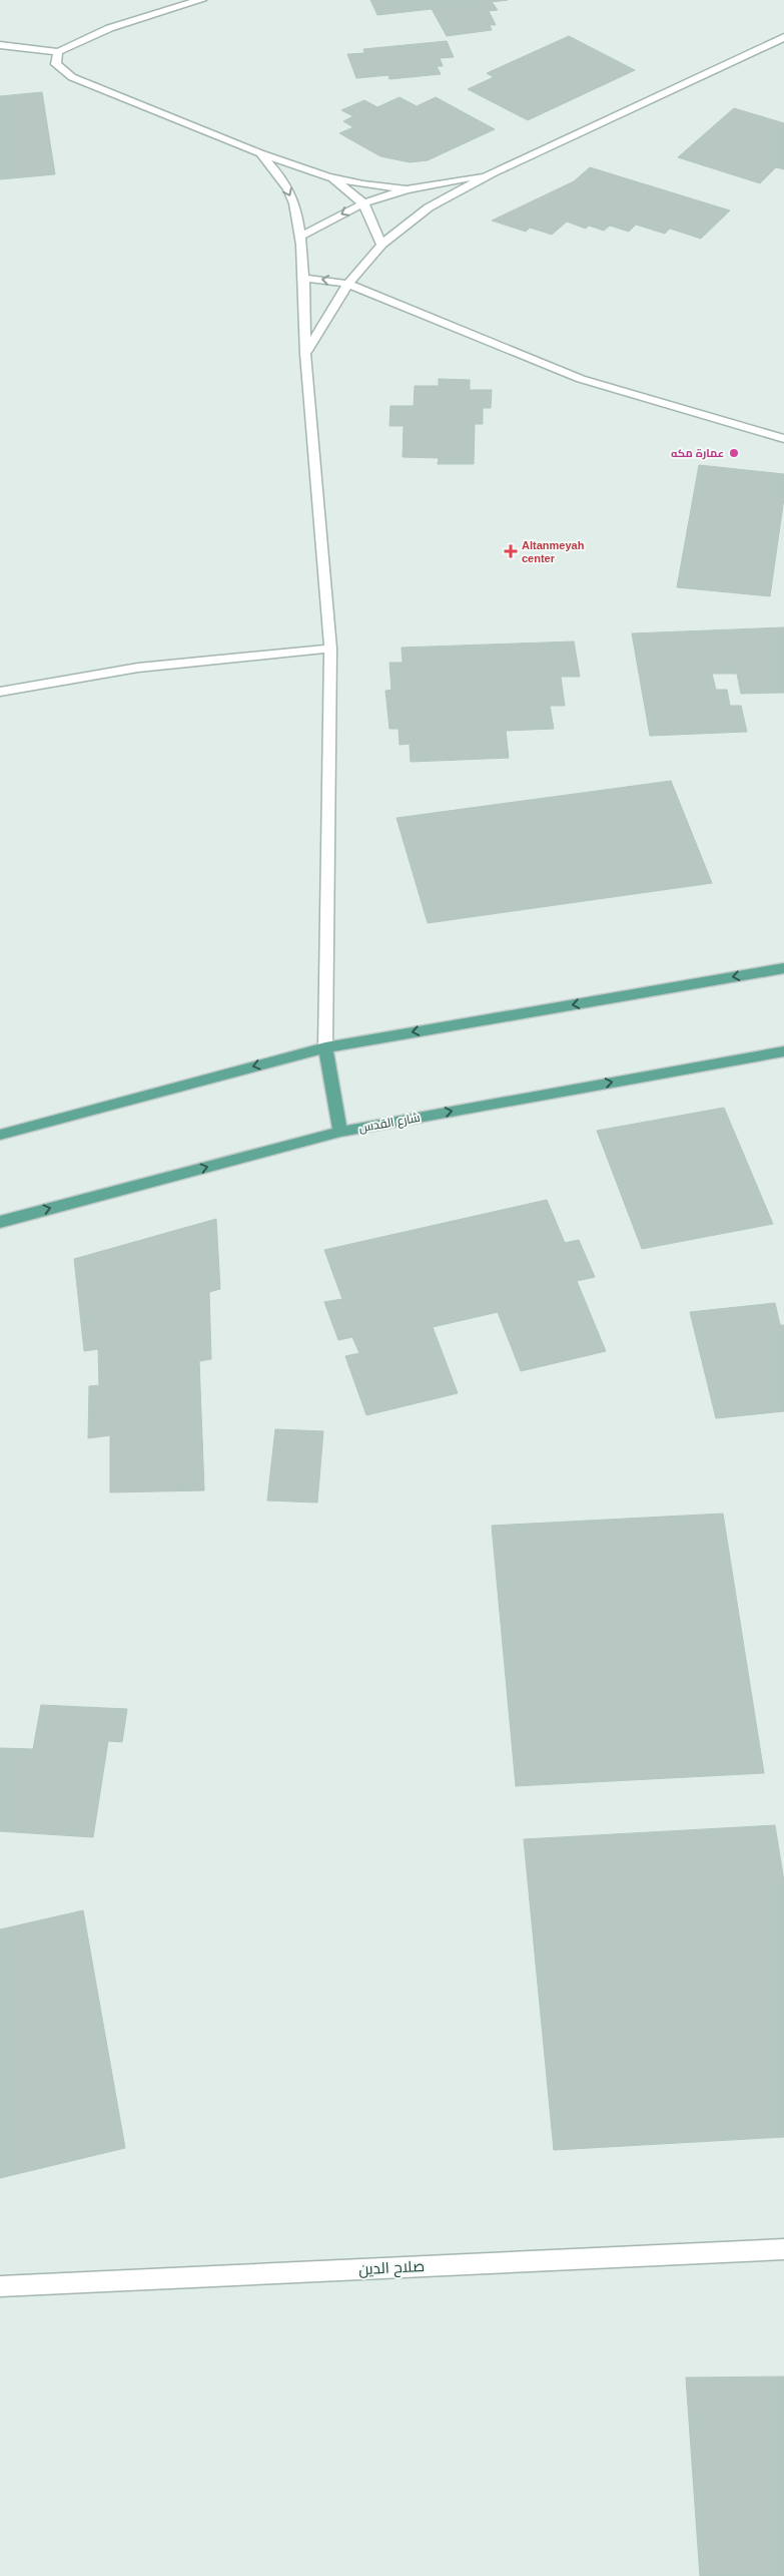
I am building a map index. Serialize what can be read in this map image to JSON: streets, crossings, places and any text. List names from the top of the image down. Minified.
{"streets":{"main road":["شارع القدس"],"street":["صلاح الدين"]},"places":{"other":["عمارة مكه"],"health":["Altanmeyah center"]}}
